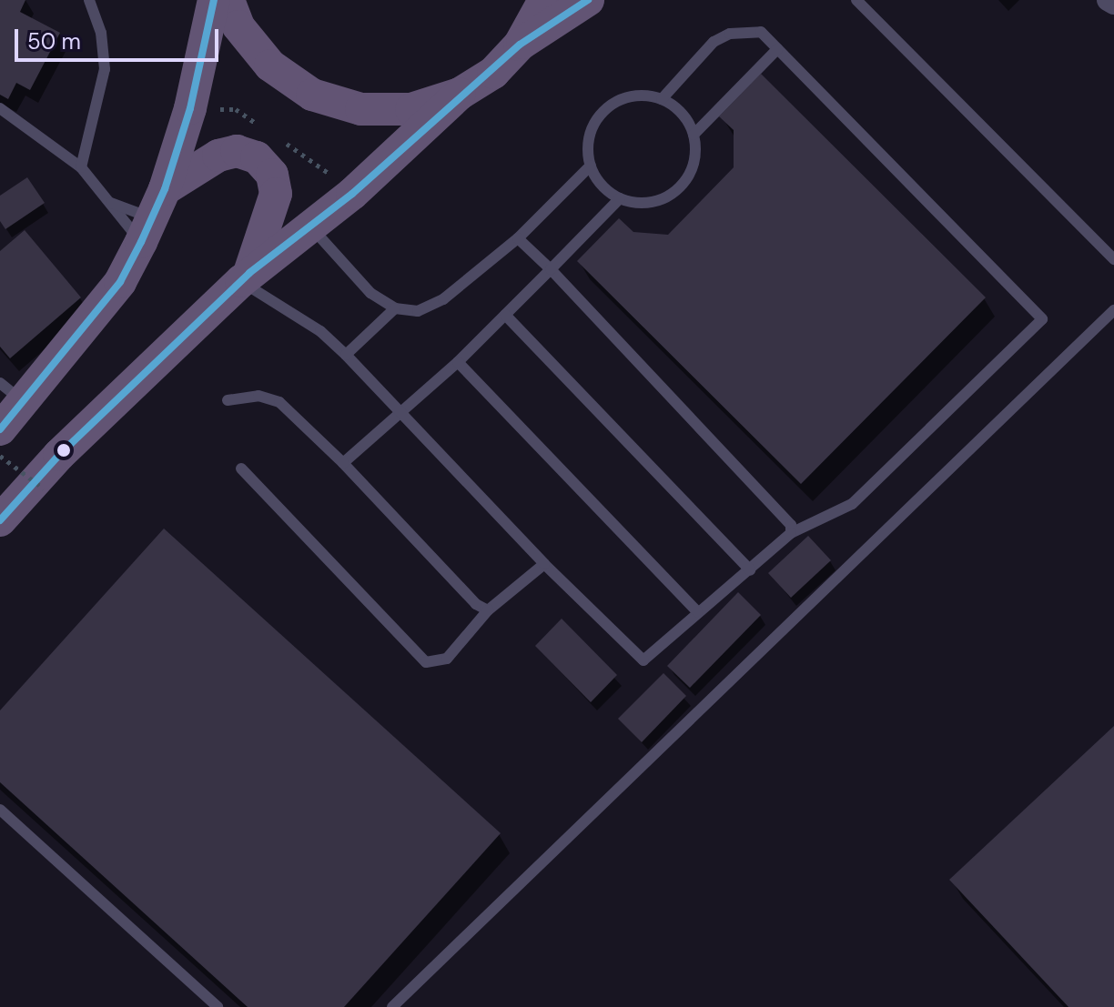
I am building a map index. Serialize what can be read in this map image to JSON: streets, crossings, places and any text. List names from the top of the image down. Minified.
{"scale_bar":"50 m"}
